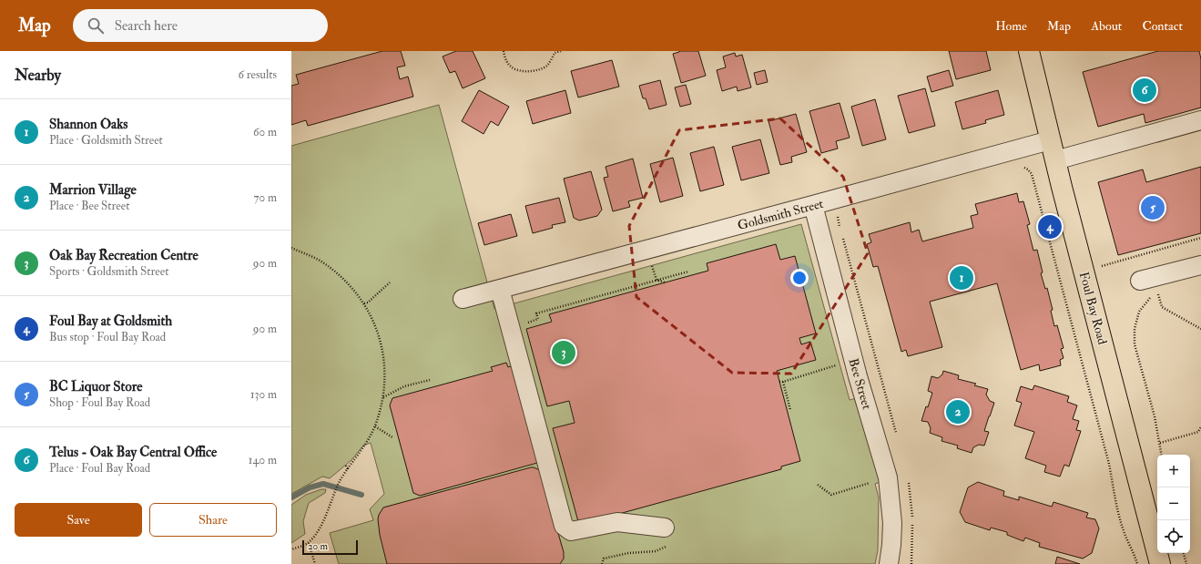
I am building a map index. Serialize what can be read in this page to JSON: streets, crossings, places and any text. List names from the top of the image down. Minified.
{"streets":{"main road":["Foul Bay Road"],"street":["Goldsmith Street","Bee Street"]},"crossings":[["Goldsmith Street","Foul Bay Road"],["Goldsmith Street","Bee Street"]],"scale_bar":"20 m","page":{"header":"Map","search":"Search here","nav":["Home","Map","About","Contact"],"heading":["Nearby","6 results"],"pins":["6","5","4","1","3","2"],"list":[{"mark":"1","name":"Shannon Oaks","note":"Place · Goldsmith Street","value":"60 m"},{"mark":"2","name":"Marrion Village","note":"Place · Bee Street","value":"70 m"},{"mark":"3","name":"Oak Bay Recreation Centre","note":"Sports · Goldsmith Street","value":"90 m"},{"mark":"4","name":"Foul Bay at Goldsmith","note":"Bus stop · Foul Bay Road","value":"90 m"},{"mark":"5","name":"BC Liquor Store","note":"Shop · Foul Bay Road","value":"130 m"},{"mark":"6","name":"Telus - Oak Bay Central Office","note":"Place · Foul Bay Road","value":"140 m"}],"map_buttons":["+","−"],"buttons":["Save","Share"],"scale":"20 m"}}
